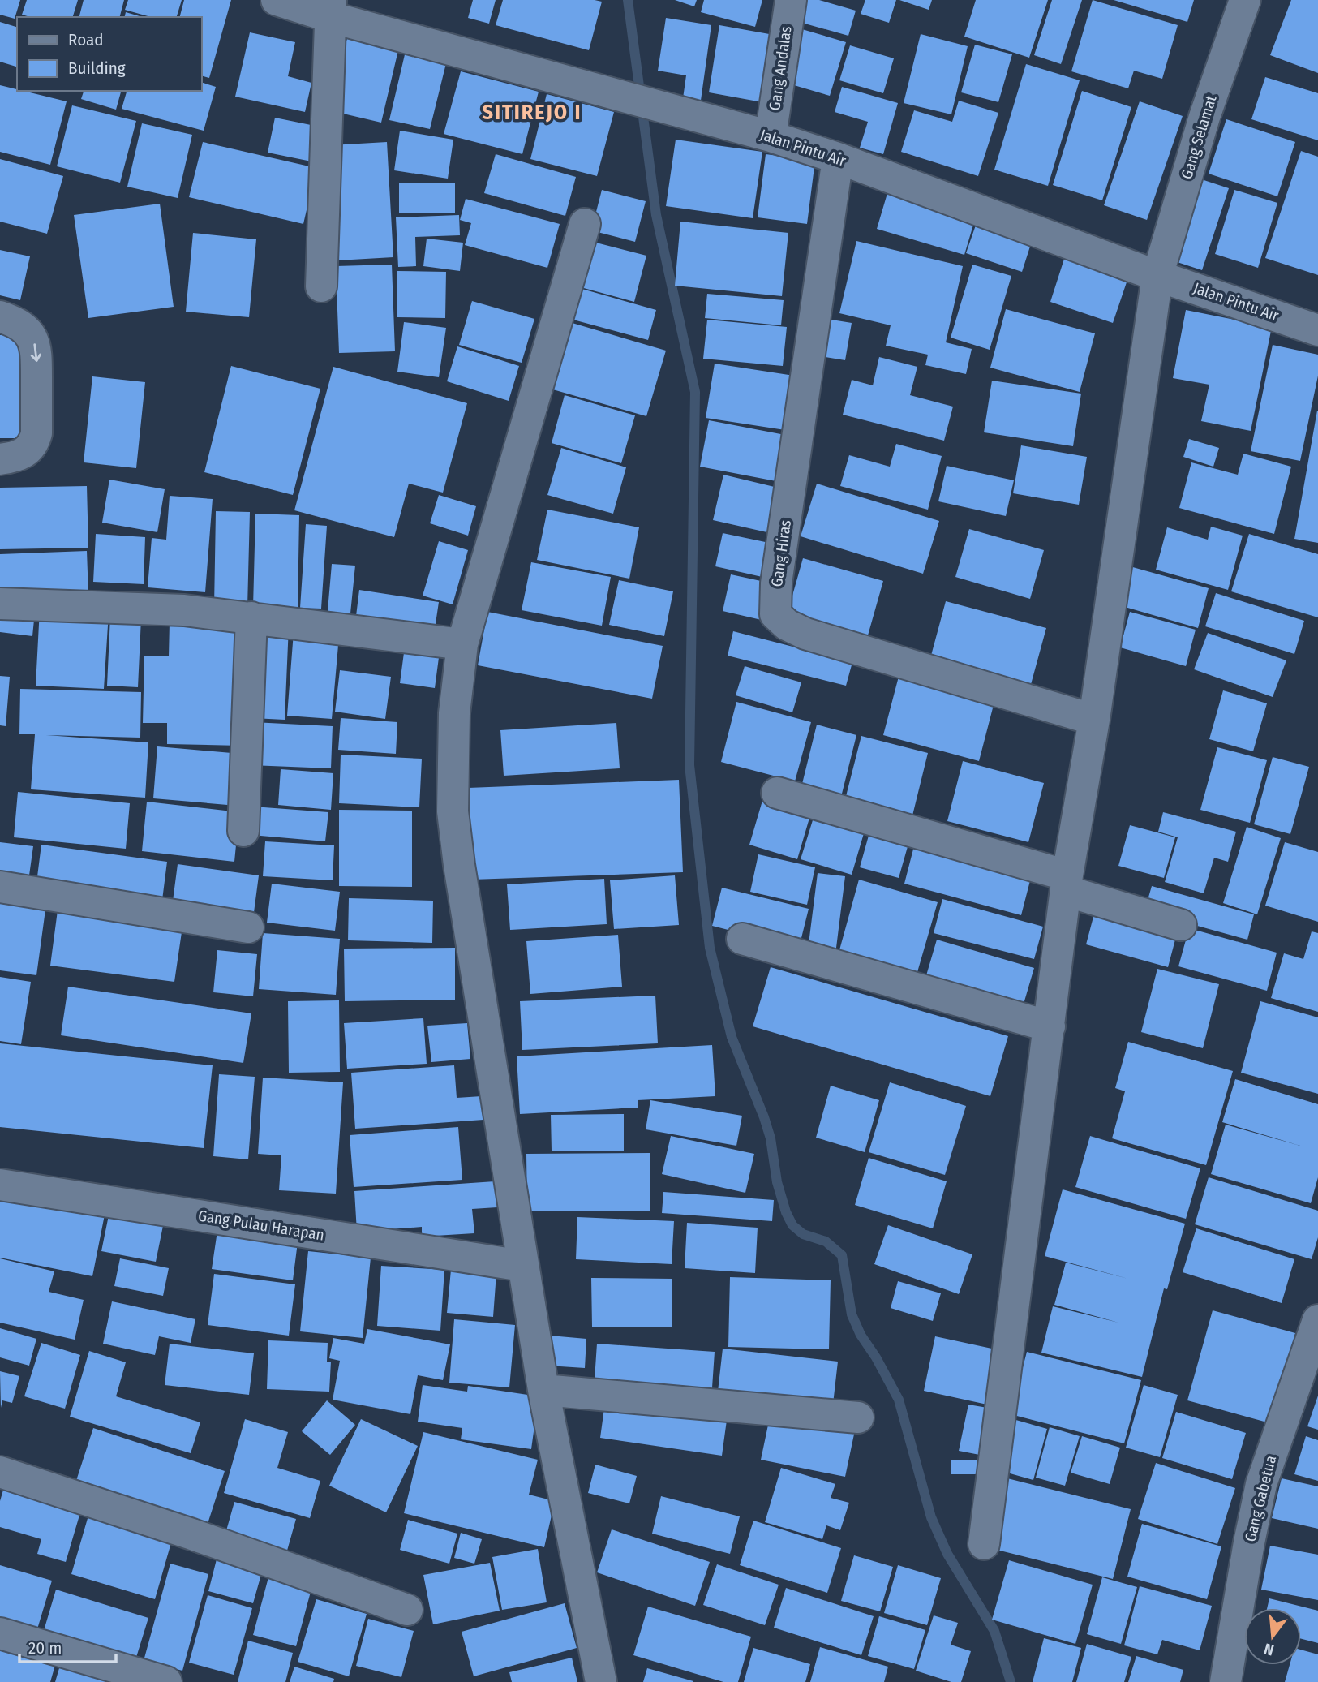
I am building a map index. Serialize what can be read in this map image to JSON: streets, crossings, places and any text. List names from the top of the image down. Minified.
{"streets":{"street":["Gang Andalas","Gang Selamat","Jalan Pintu Air","Gang Hiras","Gang Pulau Harapan","Gang Gabetua"]},"crossings":[["Gang Andalas","Jalan Pintu Air"],["Gang Selamat","Jalan Pintu Air"],["Gang Selamat","Gang Hiras"],["Jalan Pintu Air","Gang Hiras"]],"districts":["SITIREJO I"],"legend":["Road","Building"],"scale_bar":"20 m","north":"bottom"}
